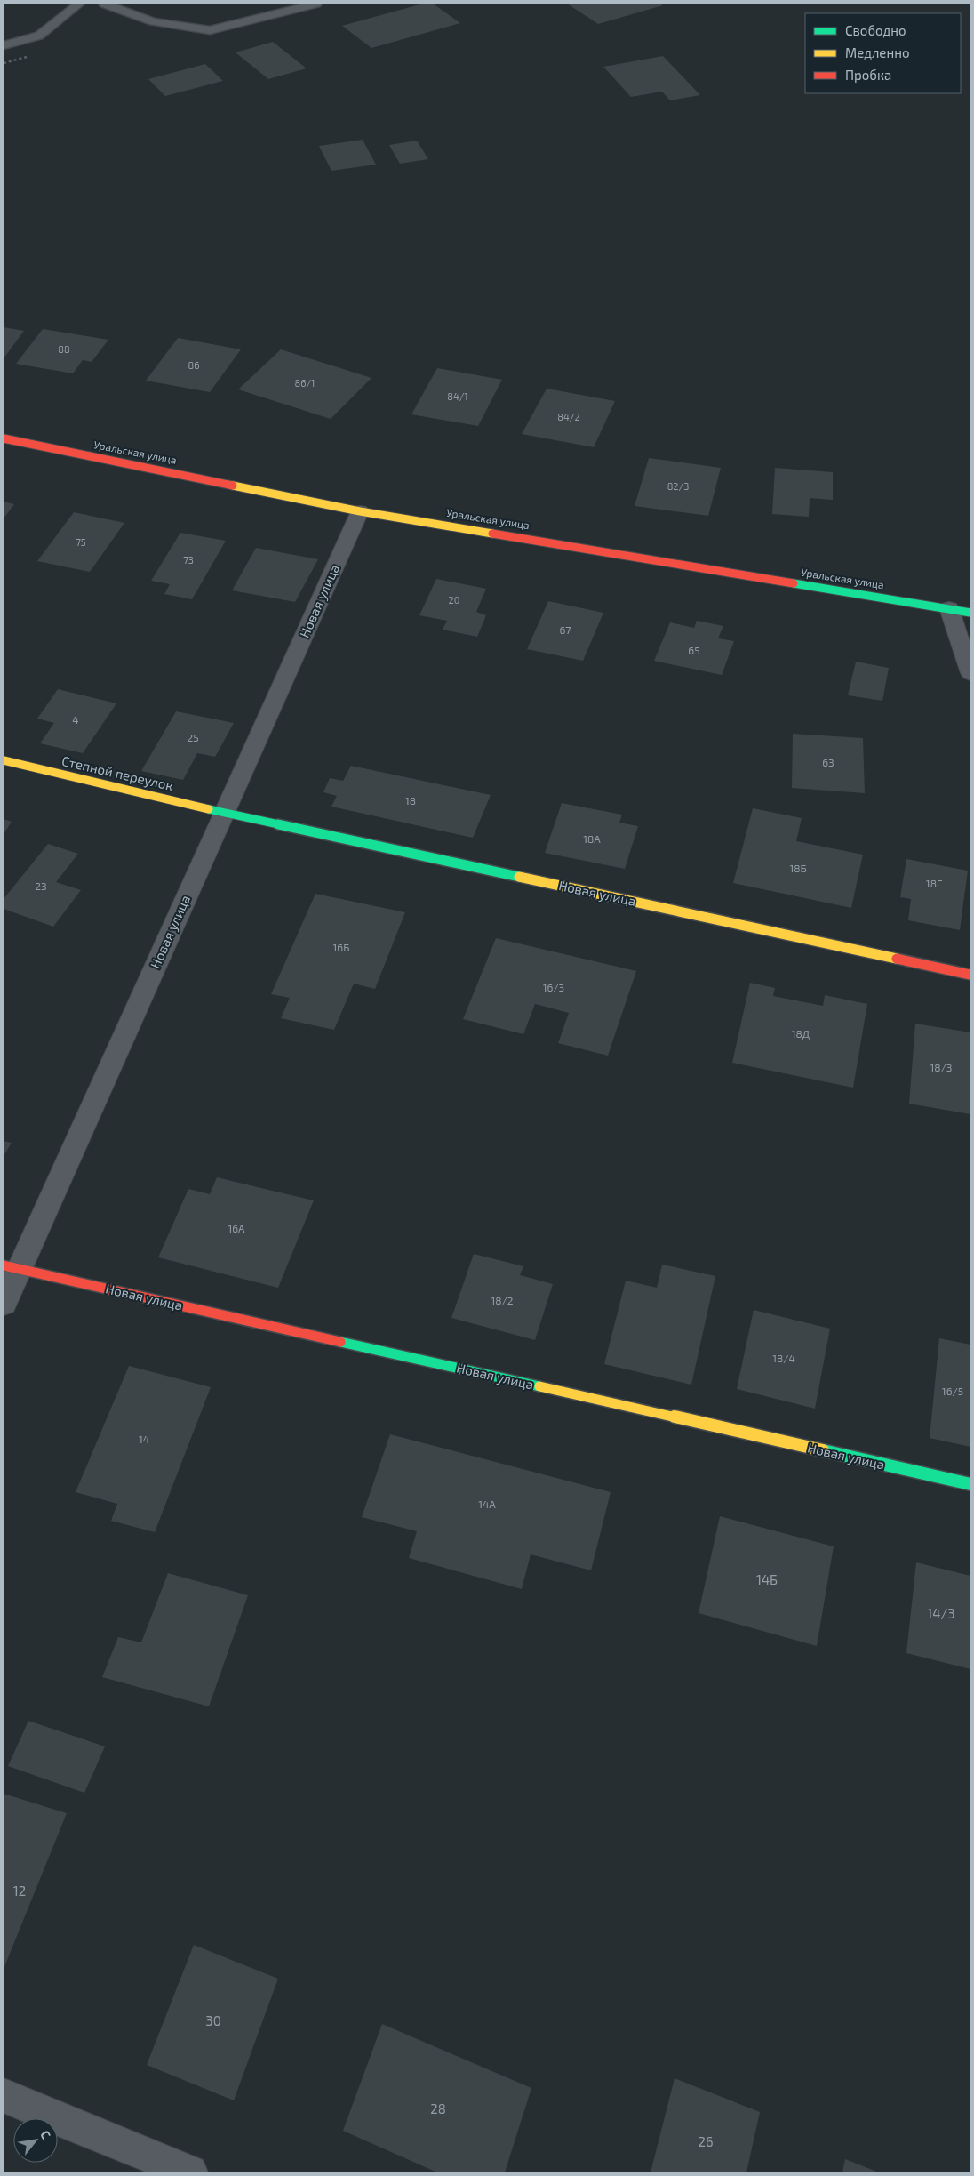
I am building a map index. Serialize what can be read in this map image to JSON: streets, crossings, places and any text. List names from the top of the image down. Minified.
{"streets":{"street":["Уральская улица","Новая улица","Степной переулок"]},"crossings":[["Уральская улица","Новая улица"],["Новая улица","Степной переулок"]],"house_numbers":["88","86","86/1","84/1","84/2","82/3","75","73","20","67","65","4","25","63","18","18А","18Б","18Г","23","16Б","16/3","18Д","18/3","16А","18/2","18/4","16/5","14","14А","14Б","14/3","12","30","28","26"],"legend":["Свободно","Медленно","Пробка"],"north":"top right"}
